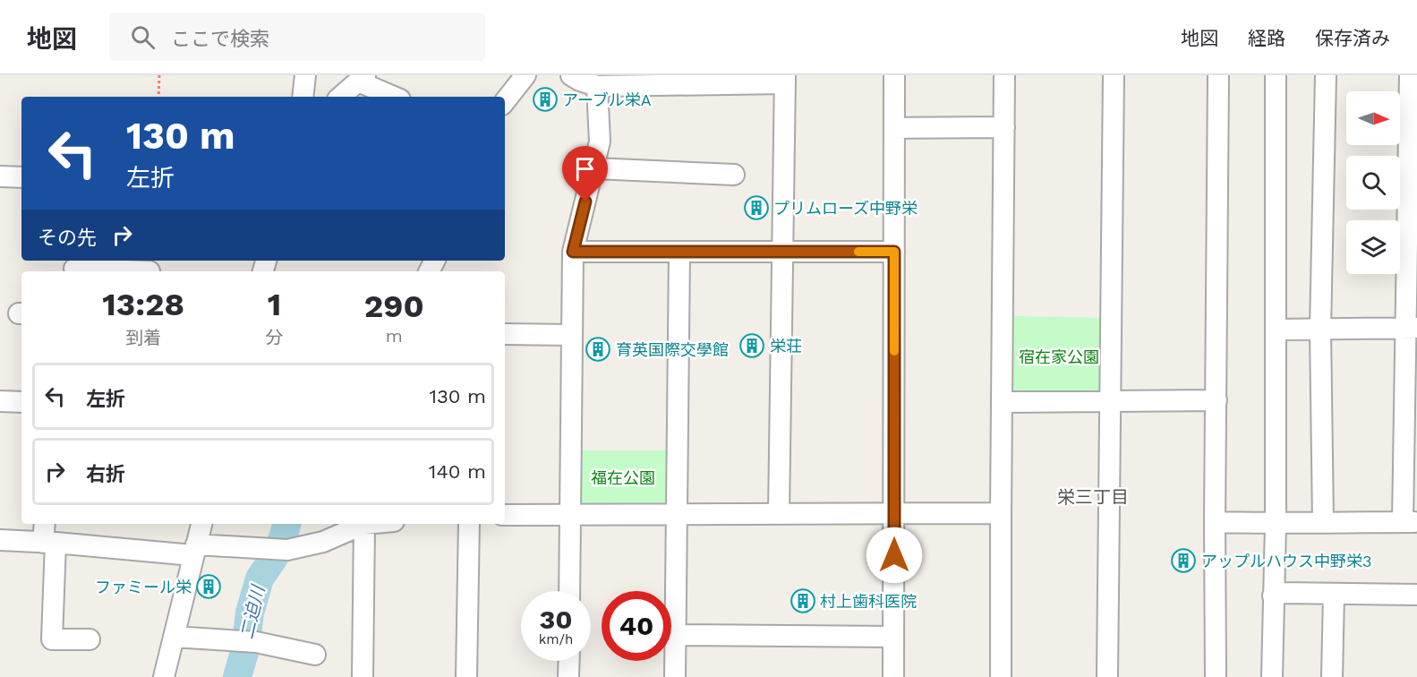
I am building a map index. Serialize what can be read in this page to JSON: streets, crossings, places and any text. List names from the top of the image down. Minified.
{"districts":["栄三丁目"],"water":["二迫川"],"parks":["宿在家公園","福在公園"],"places":{"building":["アーブル栄A","プリムローズ中野栄","栄荘","育英国際交學館","アップルハウス中野栄3","ファミール栄","村上歯科医院"]},"north":"right","page":{"header":"地図","search":"ここで検索","nav":["地図","経路","保存済み"],"turn":["130 m","左折"],"then":"その先","eta":["13:28","到着","1","分","290","m"],"list":[{"name":"左折","value":"130 m"},{"name":"右折","value":"140 m"}],"speed":"30 km/h","limit":"40"}}
